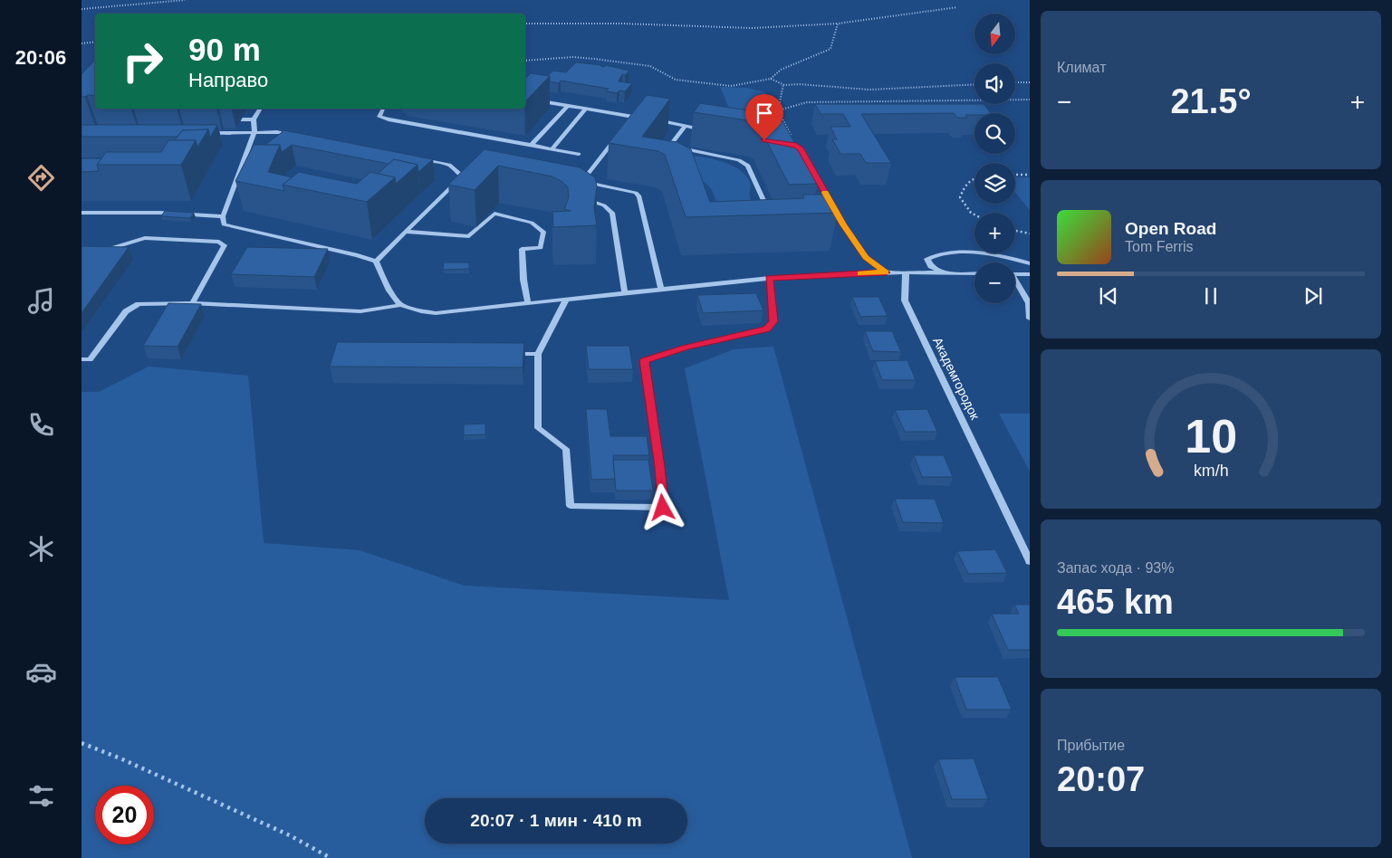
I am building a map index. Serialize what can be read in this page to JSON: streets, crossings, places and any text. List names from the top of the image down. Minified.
{"streets":{"street":["Академгородок"]},"north":"bottom","page":{"tabs":"20:06","tile":["Климат",["Запас хода · 93%","465 km"],["Прибытие","20:07"]],"map_buttons":["+","−"],"turn":["90 m","Направо"],"heat":["−","21.5°","+"],"song":["Open Road","Tom Ferris"],"limit":"20","trip":"20:07 · 1 мин · 410 m","gauge":["10","km/h"]}}
